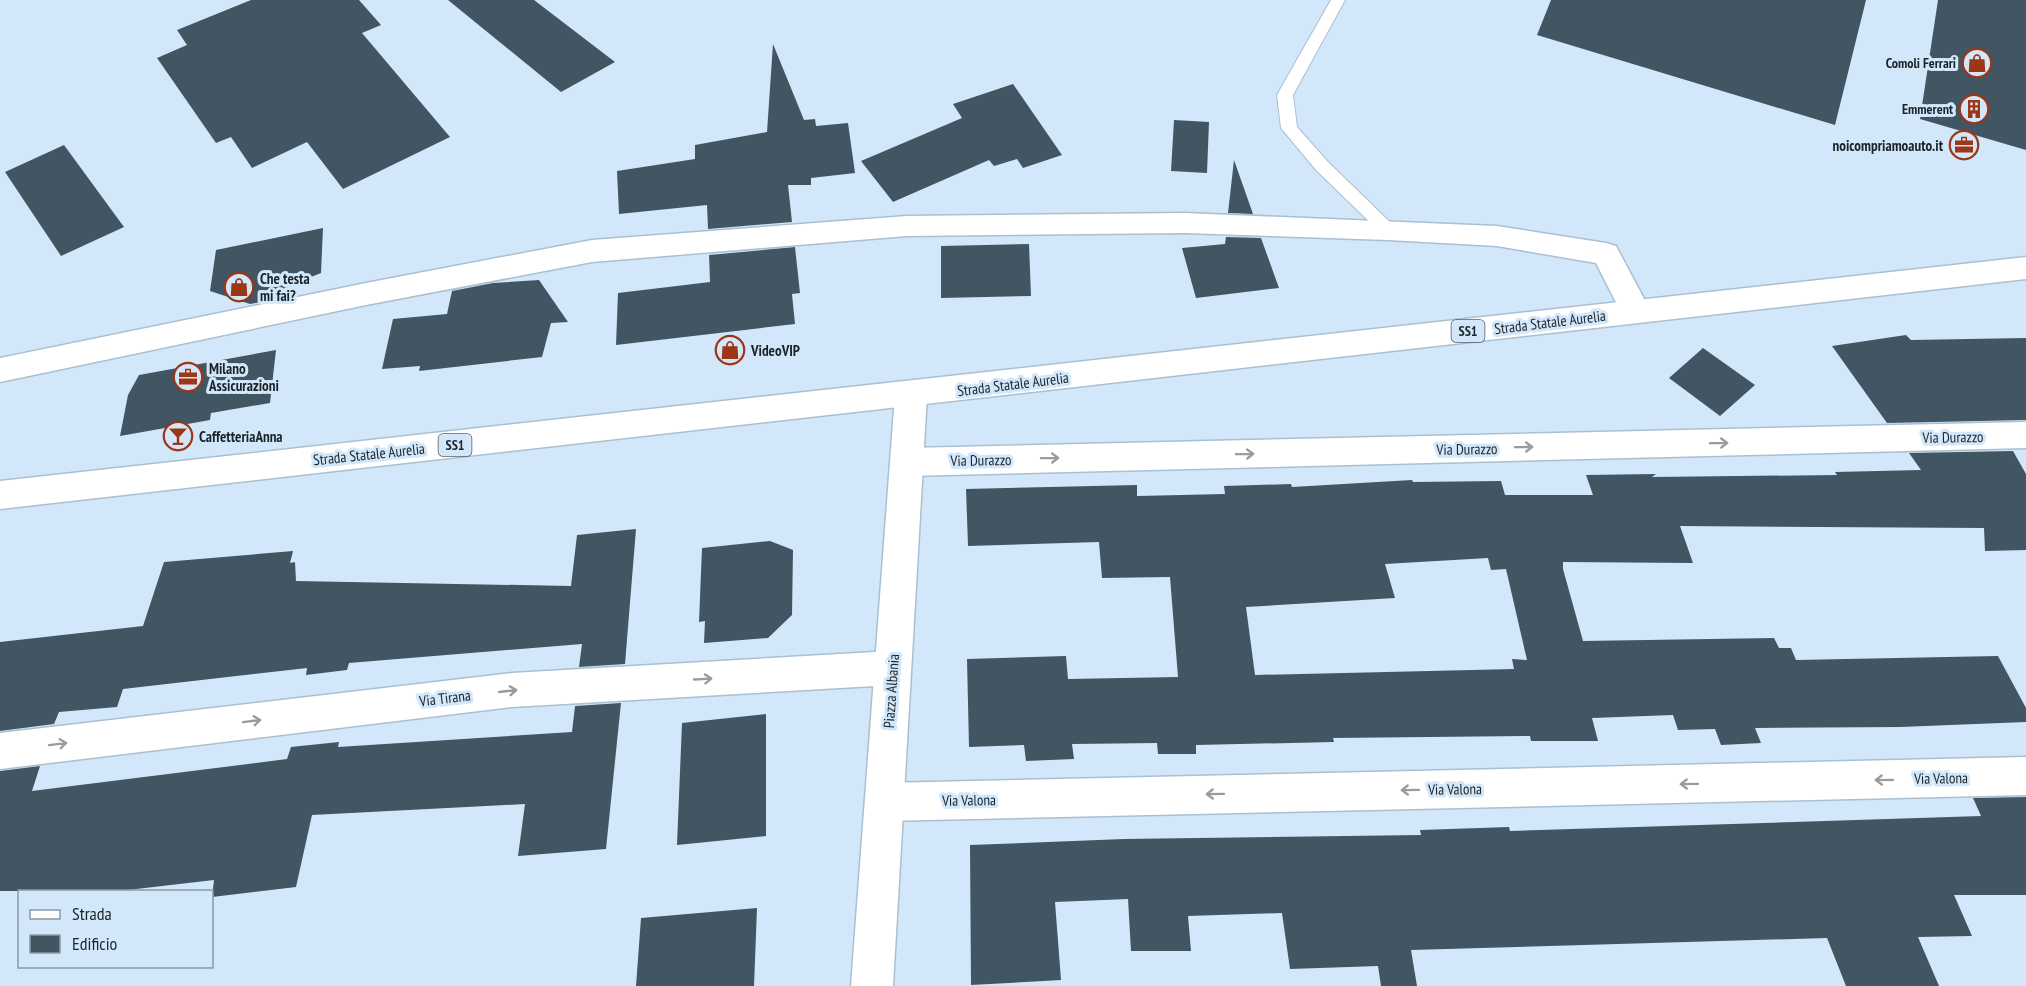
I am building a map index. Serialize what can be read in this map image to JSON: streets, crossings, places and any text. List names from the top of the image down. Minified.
{"streets":{"street":["Strada Statale Aurelia","SS1","Via Durazzo","Piazza Albania","Via Tirana","Via Valona"]},"crossings":[["Strada Statale Aurelia","Piazza Albania"],["Via Durazzo","Piazza Albania"],["Piazza Albania","Via Tirana"],["Piazza Albania","Via Valona"]],"one_way":["Via Tirana","Via Valona"],"places":{"shop":["Comoli Ferrari","Che testa mi fai?","VideoVIP"],"building":["Emmerent"],"office":["noicompriamoauto.it","Milano Assicurazioni"],"bar":["CaffetteriaAnna"]},"legend":["Strada","Edificio"]}
